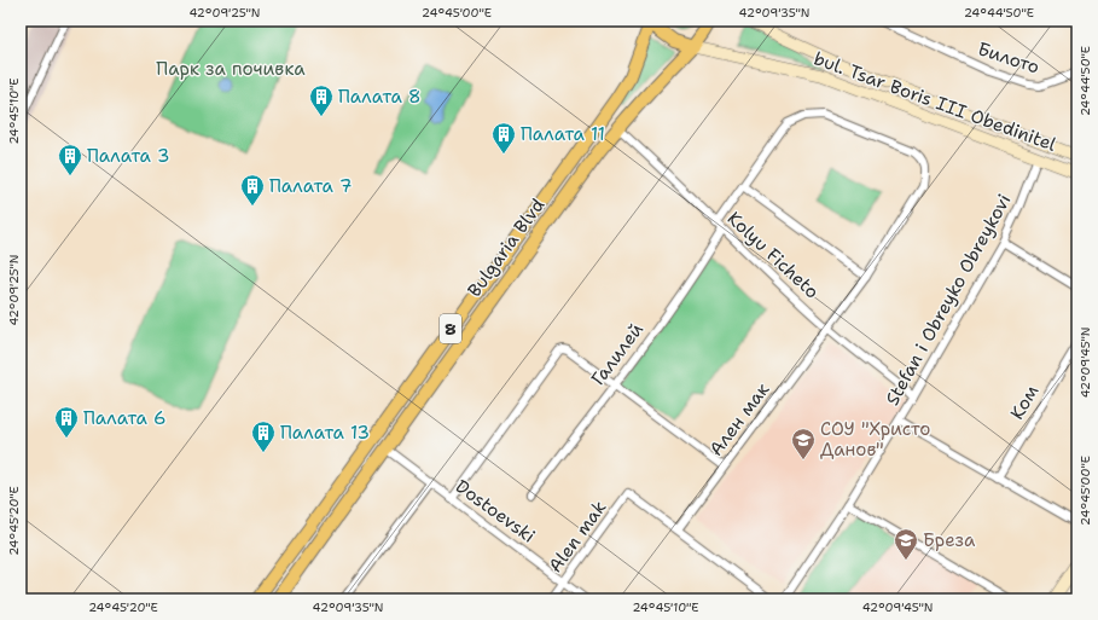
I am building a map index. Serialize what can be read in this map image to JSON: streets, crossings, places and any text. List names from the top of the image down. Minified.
{"streets":{"main road":["bul. Tsar Boris III Obedinitel","Bulgaria Blvd","8"],"street":["Билото","Kolyu Ficheto","Stefan i Obreyko Obreykovi","Галилей","Ком","Ален мак","Dostoevski","Alen mak"]},"crossings":[["bul. Tsar Boris III Obedinitel","Bulgaria Blvd"],["bul. Tsar Boris III Obedinitel","Stefan i Obreyko Obreykovi"],["bul. Tsar Boris III Obedinitel","8"],["Bulgaria Blvd","Kolyu Ficheto"],["Bulgaria Blvd","8"],["Bulgaria Blvd","Dostoevski"],["Kolyu Ficheto","Stefan i Obreyko Obreykovi"],["Kolyu Ficheto","Галилей"],["Kolyu Ficheto","Ален мак"],["Галилей","Ален мак"],["Ален мак","Alen mak"],["Dostoevski","Alen mak"]],"parks":["Парк за почивка"],"places":{"building":["Палата 8","Палата 11","Палата 3","Палата 7","Палата 6","Палата 13"],"school or university":["СОУ \"Христо Данов\"","Бреза"]},"coordinates":["42°09'25\"N","24°45'00\"E","42°09'35\"N","24°44'50\"E","24°45'10\"E","42°09'45\"N","24°45'20\"E"]}
